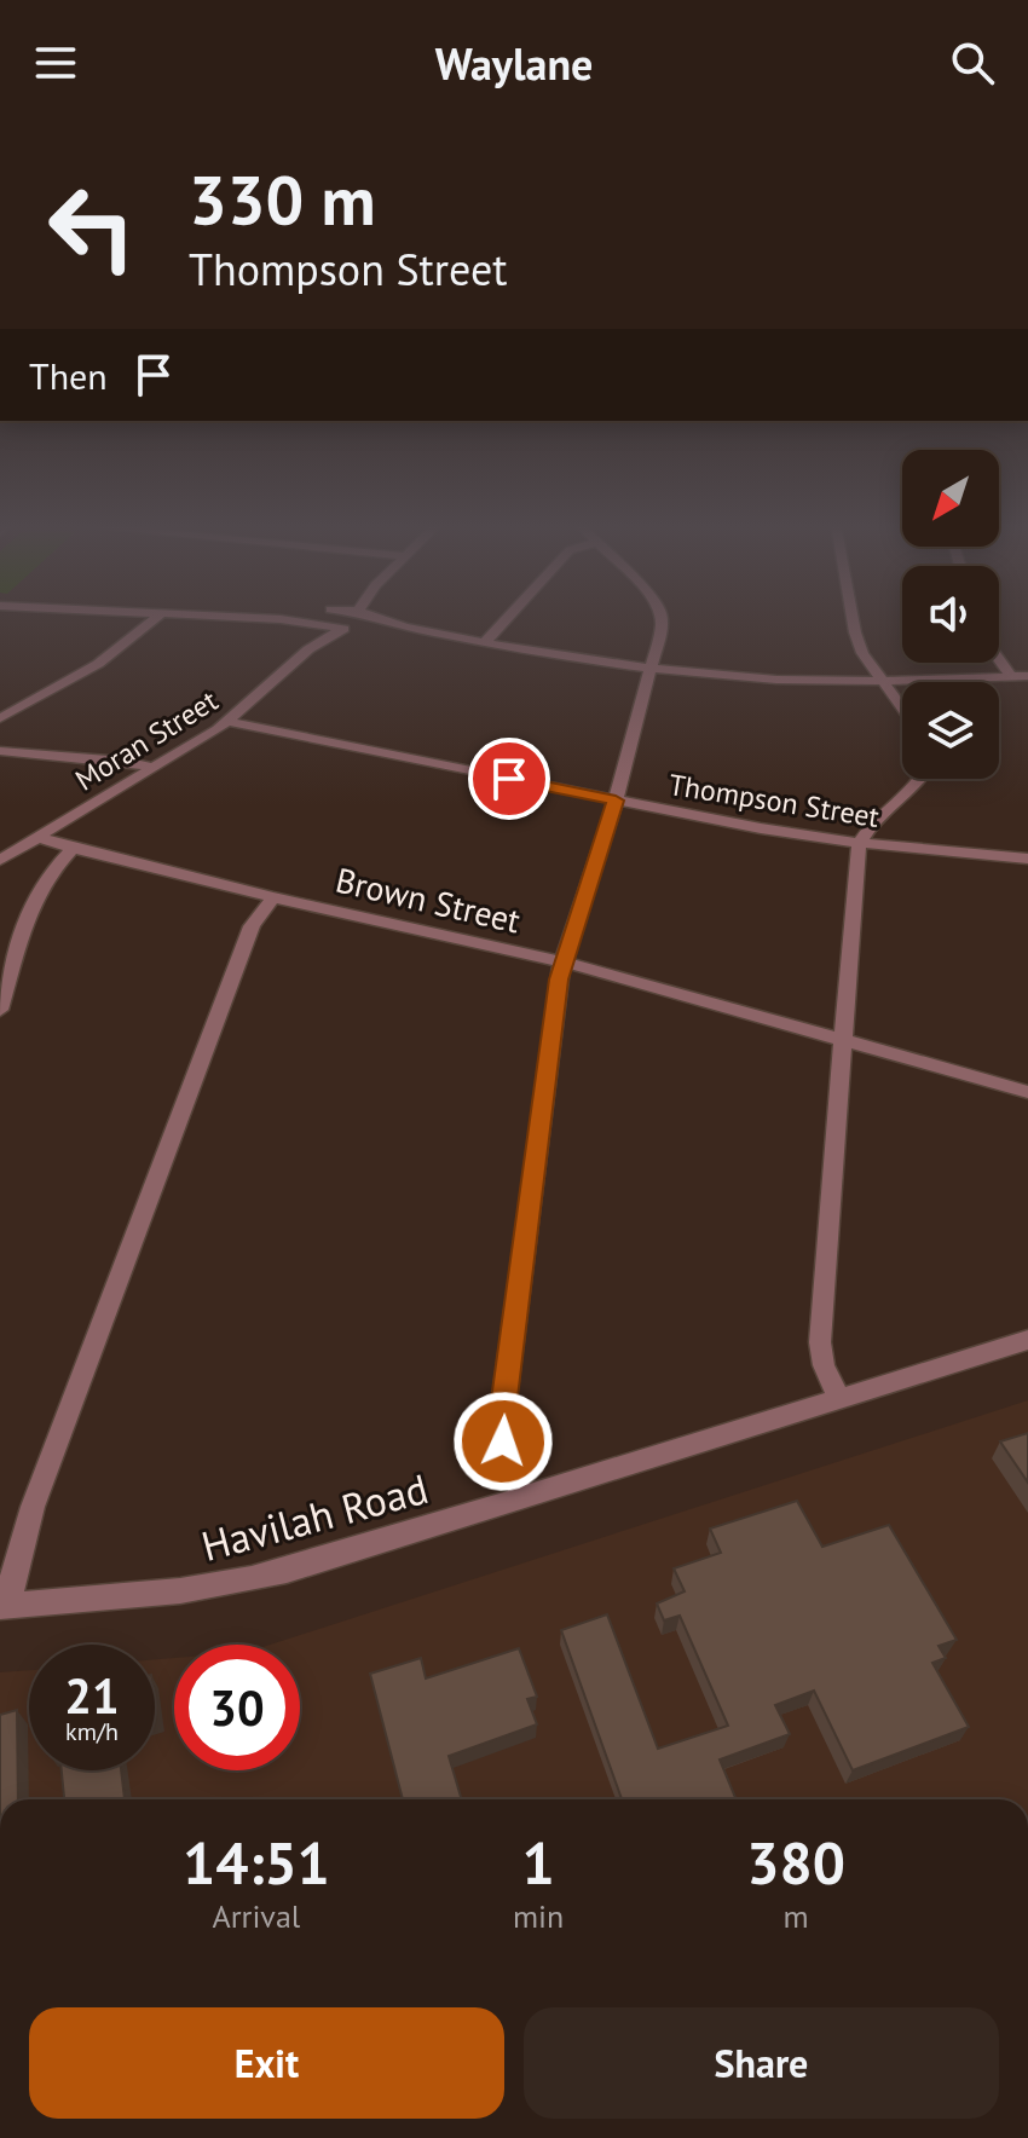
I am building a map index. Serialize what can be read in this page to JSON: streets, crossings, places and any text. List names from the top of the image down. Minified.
{"streets":{"street":["Moran Street","Thompson Street","Brown Street","Havilah Road"]},"crossings":[["Moran Street","Thompson Street"],["Moran Street","Brown Street"]],"north":"bottom left","page":{"header":"Waylane","turn":["330 m","Thompson Street"],"then":"Then","speed":"21 km/h","limit":"30","eta":["14:51","Arrival","1","min","380","m"],"buttons":["Exit","Share"]}}
